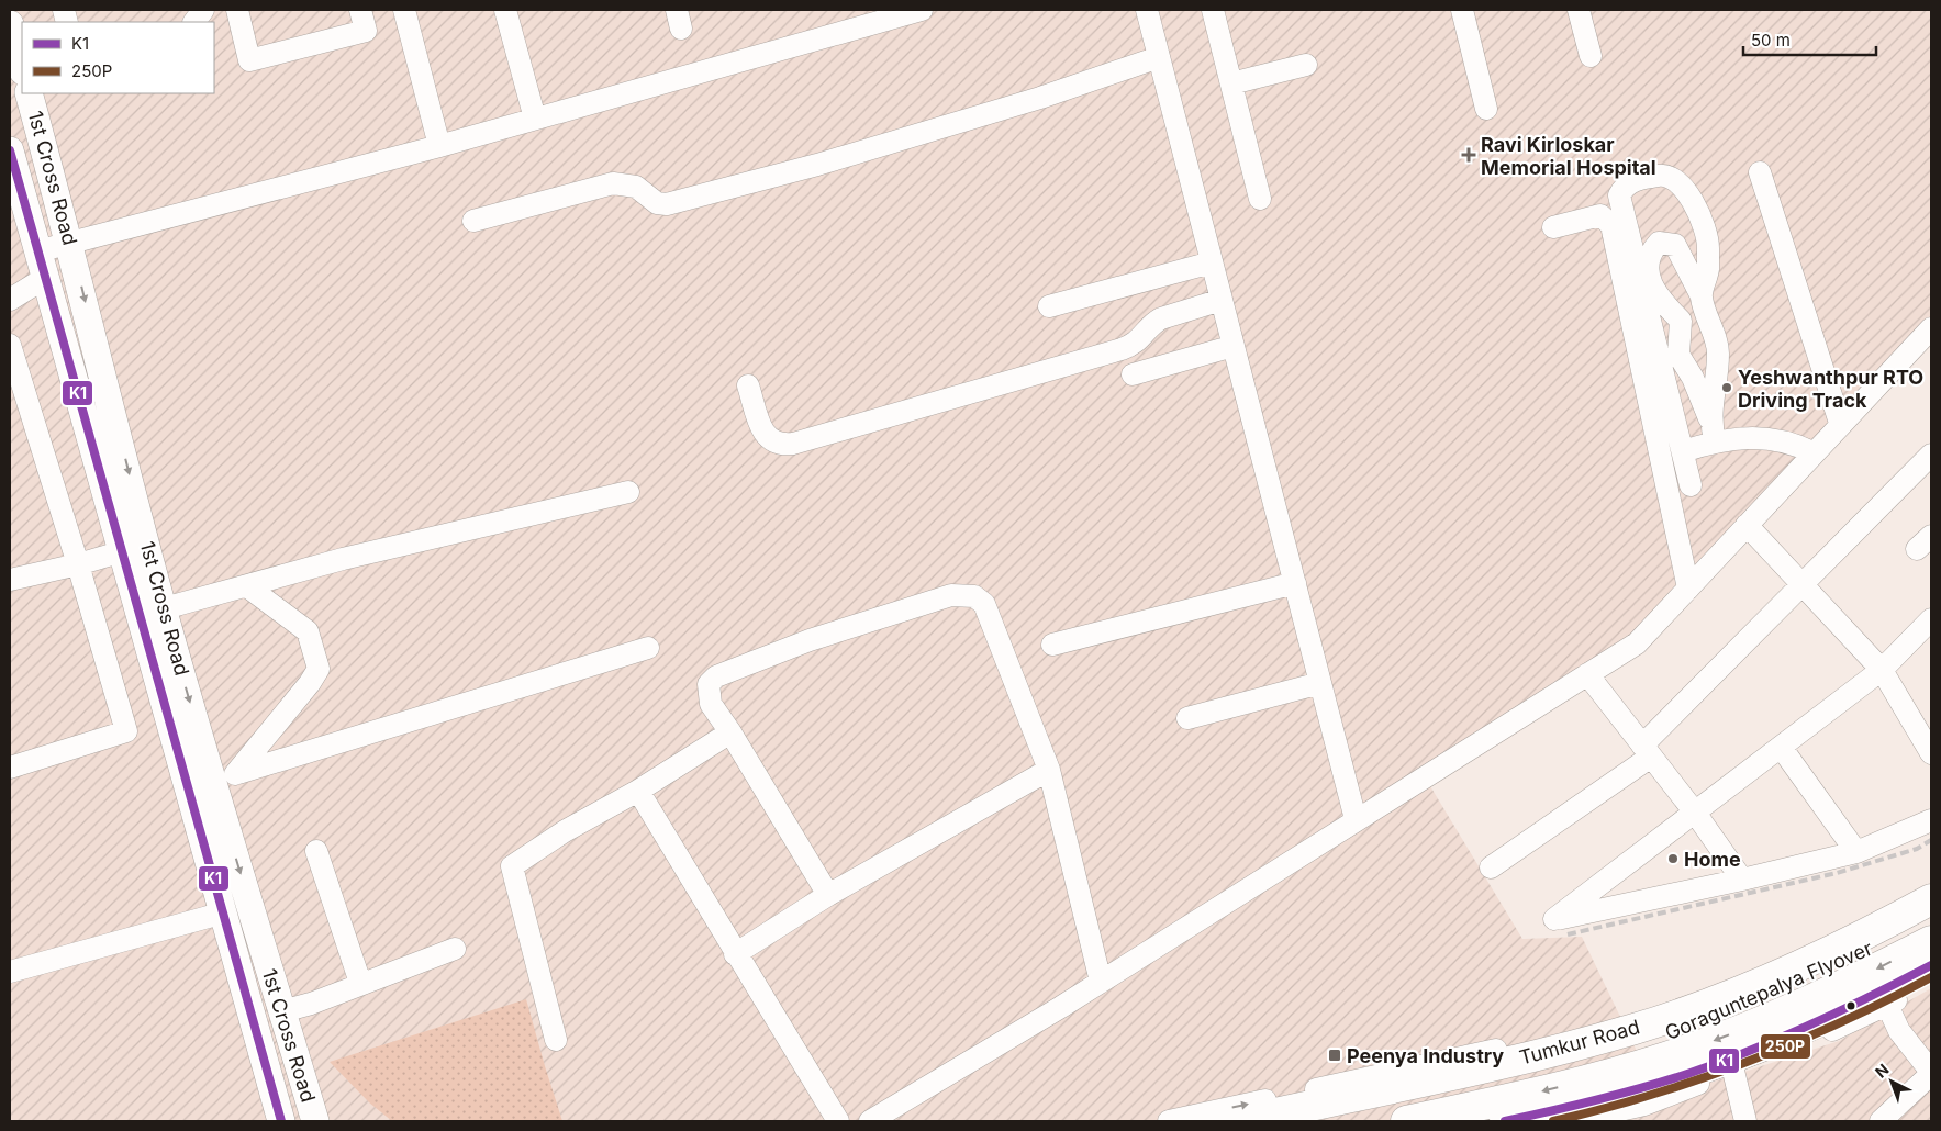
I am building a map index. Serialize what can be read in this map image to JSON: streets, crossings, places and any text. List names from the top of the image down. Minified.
{"streets":{"highway":["Goraguntepalya Flyover","Tumkur Road"],"main road":["1st Cross Road"]},"places":{"health":["Ravi Kirloskar Memorial Hospital"],"other":["Yeshwanthpur RTO Driving Track","Home"],"transit":["Peenya Industry"]},"lines":["transit line K1","transit line 250P"],"legend":["K1","250P"],"scale_bar":"50 m","north":"top left"}
